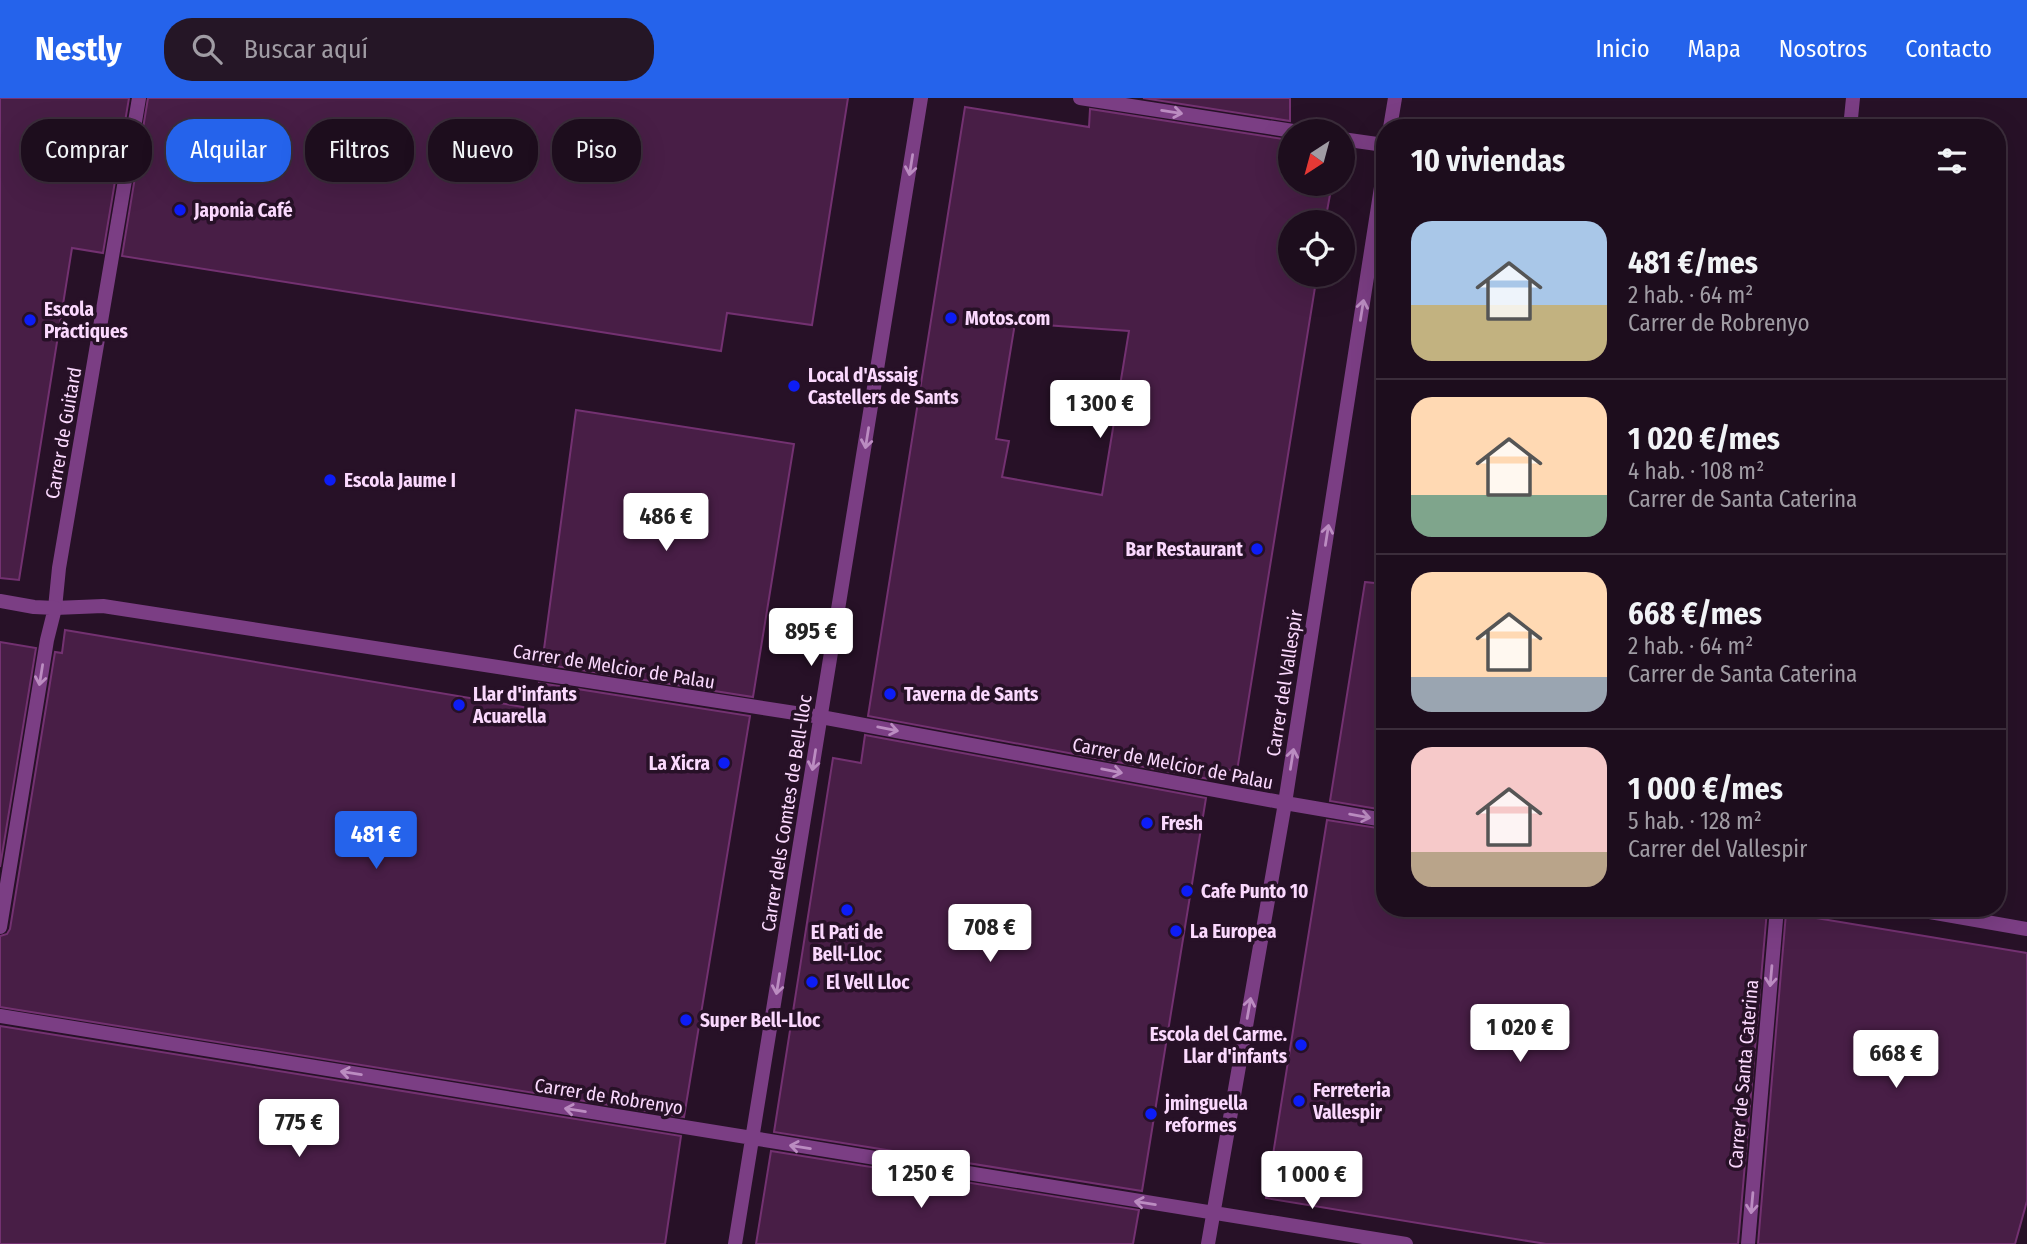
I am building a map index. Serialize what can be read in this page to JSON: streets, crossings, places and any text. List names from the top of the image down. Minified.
{"streets":{"street":["Carrer de Guitard","Carrer de Melcior de Palau","Carrer del Vallespir","Carrer dels Comtes de Bell-lloc","Carrer de Santa Caterina","Carrer de Robrenyo"]},"crossings":[["Carrer de Guitard","Carrer de Melcior de Palau"],["Carrer de Melcior de Palau","Carrer del Vallespir"],["Carrer de Melcior de Palau","Carrer dels Comtes de Bell-lloc"],["Carrer del Vallespir","Carrer de Robrenyo"],["Carrer dels Comtes de Bell-lloc","Carrer de Robrenyo"]],"one_way":["Carrer de Guitard","Carrer de Melcior de Palau","Carrer del Vallespir","Carrer dels Comtes de Bell-lloc","Carrer de Santa Caterina","Carrer de Robrenyo"],"places":["Japonia Café","Motos.com","Escola Pràctiques","Local d'Assaig Castellers de Sants","Escola Jaume I","Bar Restaurant","Taverna de Sants","Llar d'infants Acuarella","La Xicra","Fresh","Cafe Punto 10","El Pati de Bell-Lloc","La Europea","El Vell Lloc","Super Bell-Lloc","Escola del Carme. Llar d'infants","Ferreteria Vallespir","jminguella reformes"],"north":"bottom left","page":{"header":"Nestly","search":"Buscar aquí","nav":["Inicio","Mapa","Nosotros","Contacto"],"chip":["Comprar","Alquilar","Filtros","Nuevo","Piso"],"heading":"10 viviendas","list":[{"name":"481 €/mes","note":"2 hab. · 64 m² · Carrer de Robrenyo"},{"name":"1 020 €/mes","note":"4 hab. · 108 m² · Carrer de Santa Caterina"},{"name":"668 €/mes","note":"2 hab. · 64 m² · Carrer de Santa Caterina"},{"name":"1 000 €/mes","note":"5 hab. · 128 m² · Carrer del Vallespir"}],"price":["1 300 €","486 €","895 €","481 €","708 €","1 020 €","668 €","775 €","1 250 €","1 000 €"]}}
